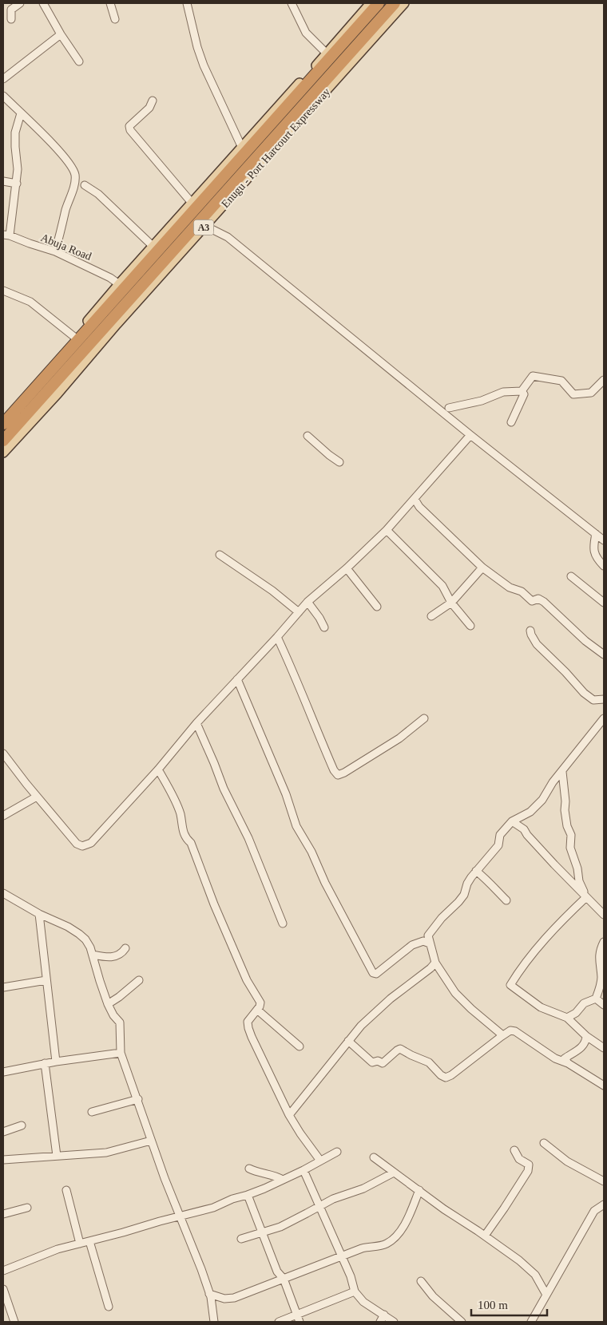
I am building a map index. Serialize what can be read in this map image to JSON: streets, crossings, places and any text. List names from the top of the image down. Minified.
{"streets":{"highway":["Enugu - Port Harcourt Expressway","A3"],"street":["Abuja Road"]},"crossings":[["A3","Abuja Road"]],"scale_bar":"100 m"}
